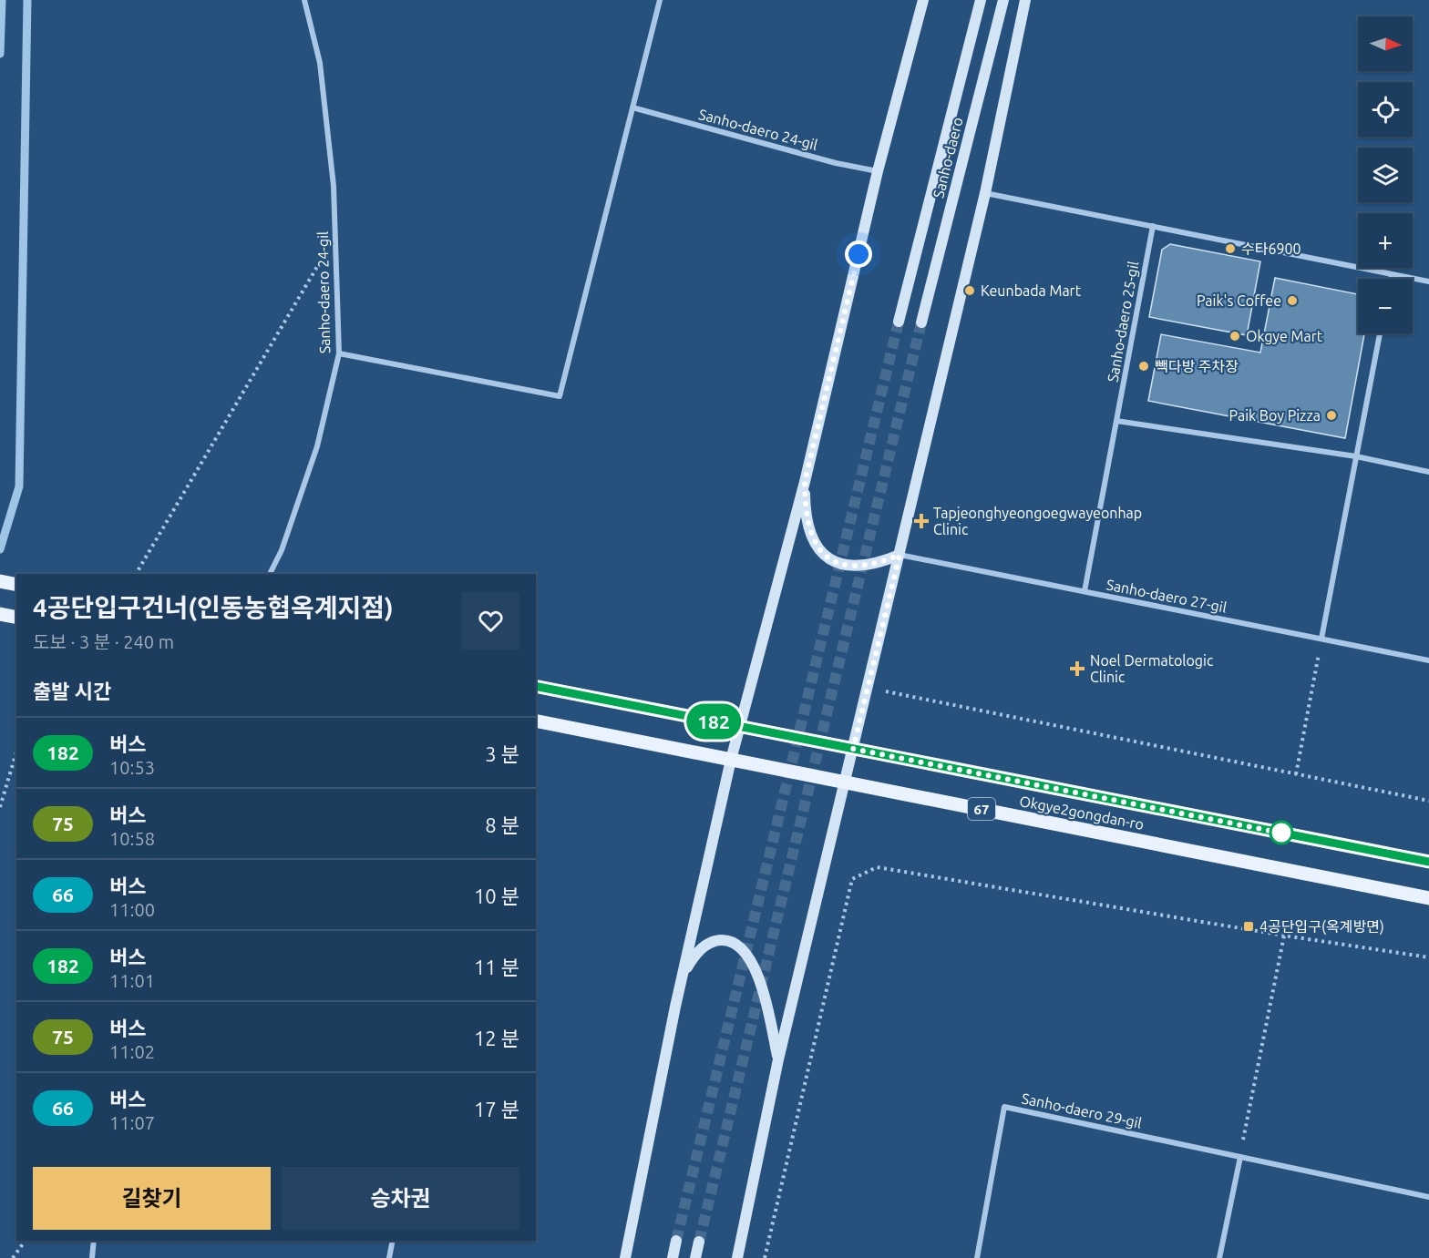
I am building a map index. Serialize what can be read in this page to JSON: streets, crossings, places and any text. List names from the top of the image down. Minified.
{"streets":{"main road":["67","Okgye2gongdan-ro"],"street":["Sanho-daero 24-gil","Sanho-daero","Sanho-daero 25-gil","Sanho-daero 27-gil","Sanho-daero 29-gil"]},"crossings":[["Sanho-daero 25-gil","Sanho-daero 27-gil"]],"places":{"other":["수타6900","Keunbada Mart","Paik's Coffee","Okgye Mart","빽다방 주차장","Paik Boy Pizza"],"health":["Tapjeonghyeongoegwayeonhap Clinic","Noel Dermatologic Clinic"],"transit":["4공단입구(옥계방면)"]},"lines":["bus line 182"],"north":"right","page":{"on_map":"182","map_buttons":["+","−"],"heading":[["4공단입구건너(인동농협옥계지점)","도보 · 3 분 · 240 m"],"출발 시간"],"list":[{"mark":"182","name":"버스","note":"10:53","value":"3 분"},{"mark":"75","name":"버스","note":"10:58","value":"8 분"},{"mark":"66","name":"버스","note":"11:00","value":"10 분"},{"mark":"182","name":"버스","note":"11:01","value":"11 분"},{"mark":"75","name":"버스","note":"11:02","value":"12 분"},{"mark":"66","name":"버스","note":"11:07","value":"17 분"}],"buttons":["길찾기","승차권"]}}
